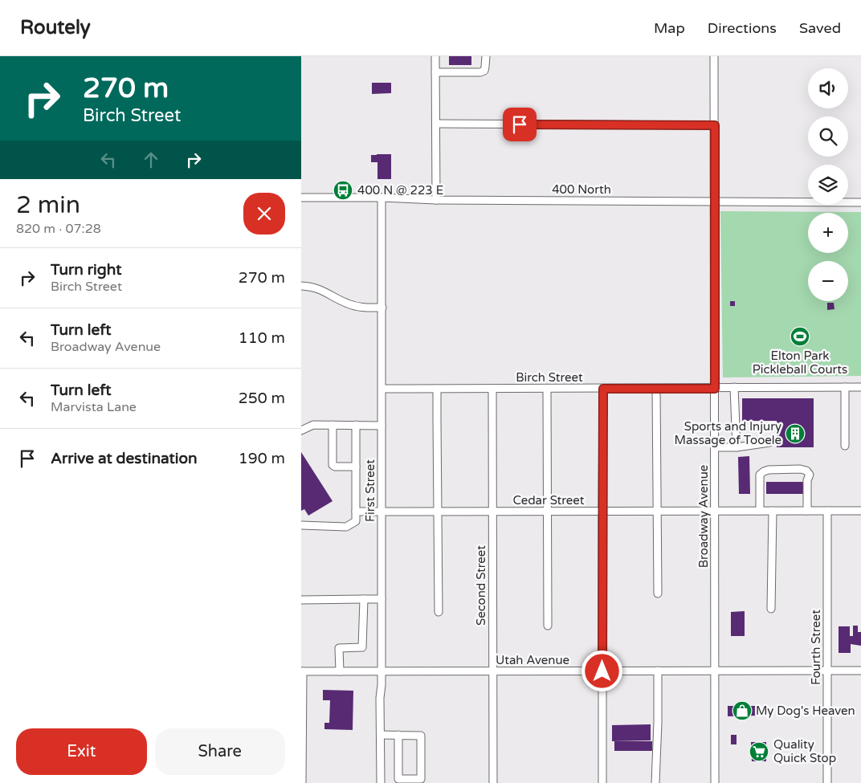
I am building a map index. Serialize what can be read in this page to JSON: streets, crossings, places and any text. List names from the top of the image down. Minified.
{"streets":{"street":["400 North","Birch Street","First Street","Cedar Street","Broadway Avenue","Second Street","Fourth Street","Utah Avenue"]},"crossings":[["400 North","First Street"],["400 North","Broadway Avenue"],["Birch Street","First Street"],["Birch Street","Broadway Avenue"],["Birch Street","Second Street"],["First Street","Cedar Street"],["First Street","Utah Avenue"],["Cedar Street","Broadway Avenue"],["Cedar Street","Second Street"],["Cedar Street","Fourth Street"],["Broadway Avenue","Utah Avenue"],["Second Street","Utah Avenue"],["Fourth Street","Utah Avenue"]],"places":{"bus stop":["400 N @ 223 E"],"sports":["Elton Park Pickleball Courts"],"building":["Sports and Injury Massage of Tooele"],"shop":["My Dog's Heaven"],"supermarket":["Quality Quick Stop"]},"page":{"header":"Routely","nav":["Map","Directions","Saved"],"turn":["270 m","Birch Street"],"map_buttons":["+","−"],"heading":["2 min","820 m · 07:28"],"list":[{"name":"Turn right","note":"Birch Street","value":"270 m"},{"name":"Turn left","note":"Broadway Avenue","value":"110 m"},{"name":"Turn left","note":"Marvista Lane","value":"250 m"},{"name":"Arrive at destination","value":"190 m"}],"buttons":["Exit","Share"]}}
